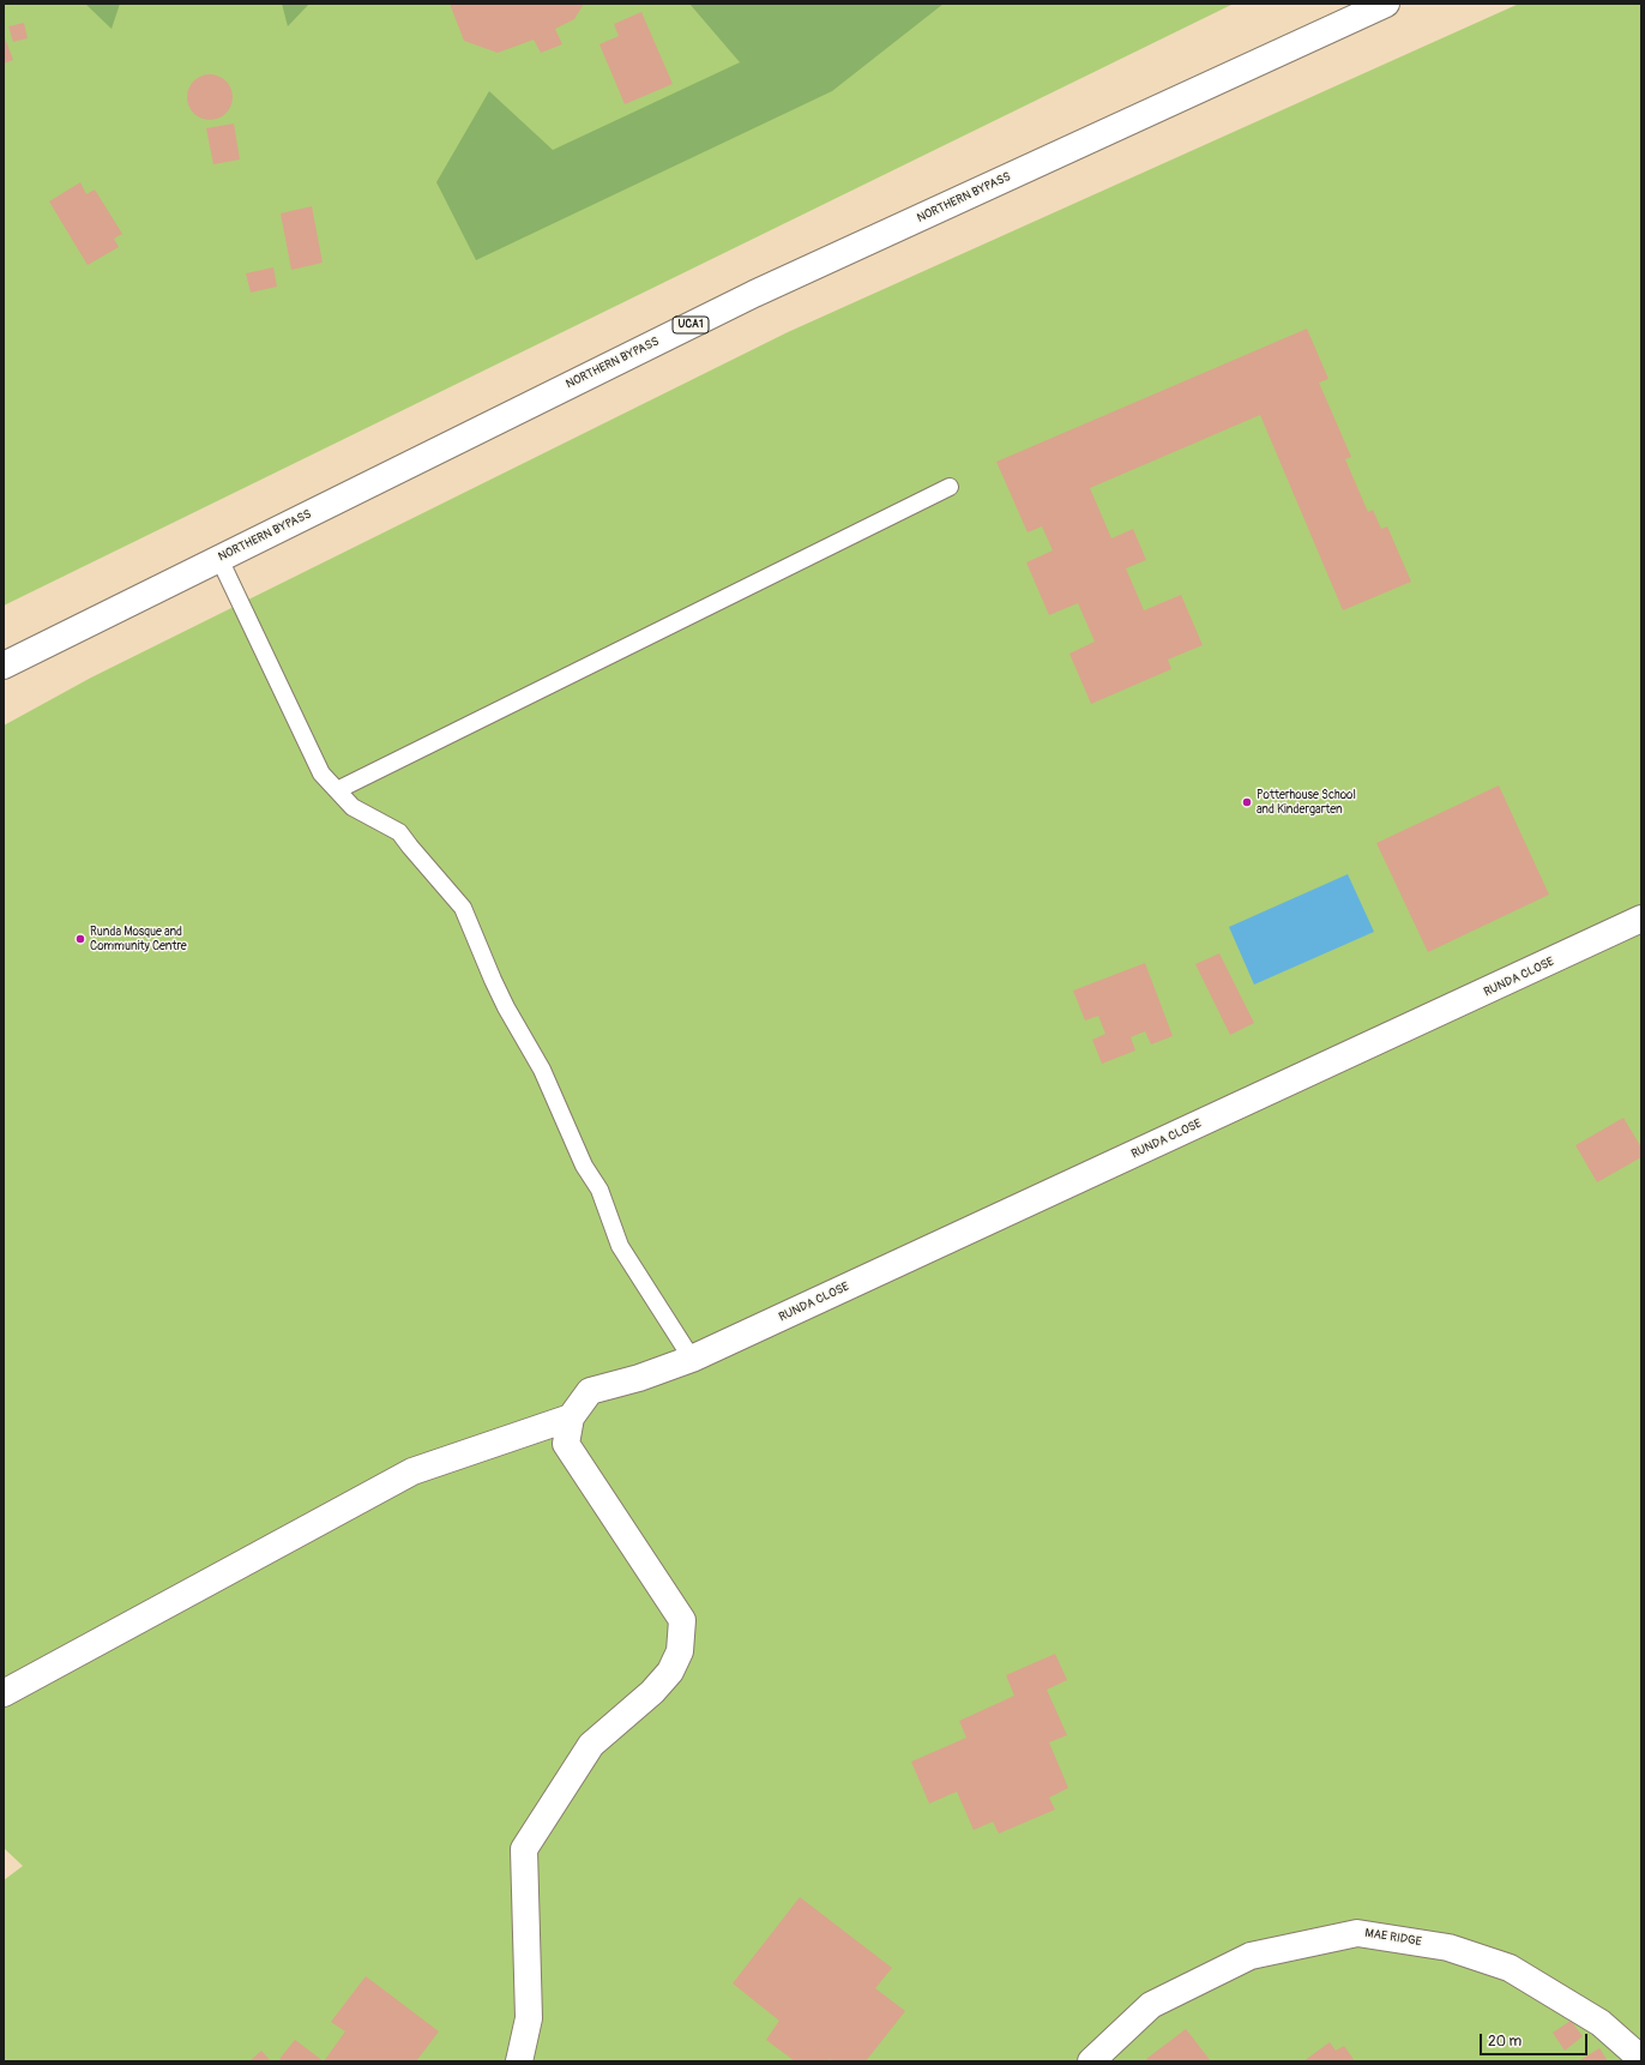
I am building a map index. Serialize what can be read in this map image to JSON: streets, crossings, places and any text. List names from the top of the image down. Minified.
{"streets":{"street":["NORTHERN BYPASS","UCA1","RUNDA CLOSE","MAE RIDGE"]},"places":["Potterhouse School and Kindergarten","Runda Mosque and Community Centre"],"scale_bar":"20 m"}
